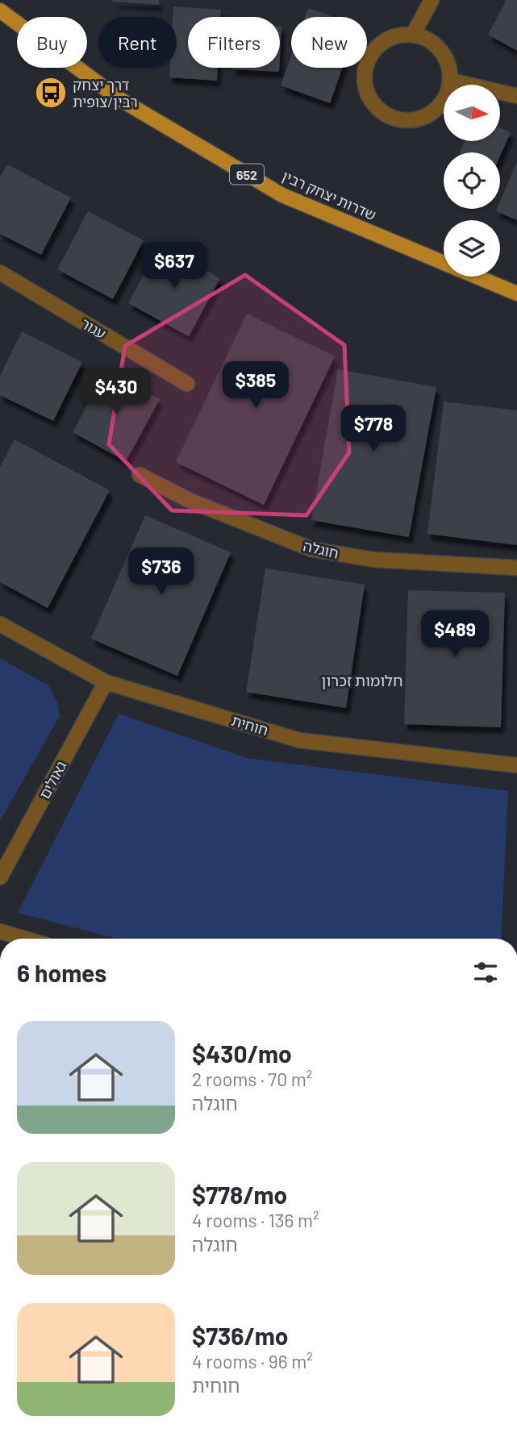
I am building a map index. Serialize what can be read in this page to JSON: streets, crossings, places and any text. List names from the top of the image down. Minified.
{"streets":{"main road":["652","שדרות יצחק רבין"],"street":["עגור","חוגלה","חוחית","גאולים"]},"crossings":[["חוחית","גאולים"]],"districts":["חלומות זכרון"],"places":{"bus stop":["דרך יצחק רבין/צופית"]},"north":"right","page":{"chip":["Buy","Rent","Filters","New"],"price":["$637","$385","$430","$778","$736","$489"],"heading":"6 homes","list":[{"name":"$430/mo","note":"2 rooms · 70 m² · חוגלה"},{"name":"$778/mo","note":"4 rooms · 136 m² · חוגלה"},{"name":"$736/mo","note":"4 rooms · 96 m² · חוחית"}]}}
